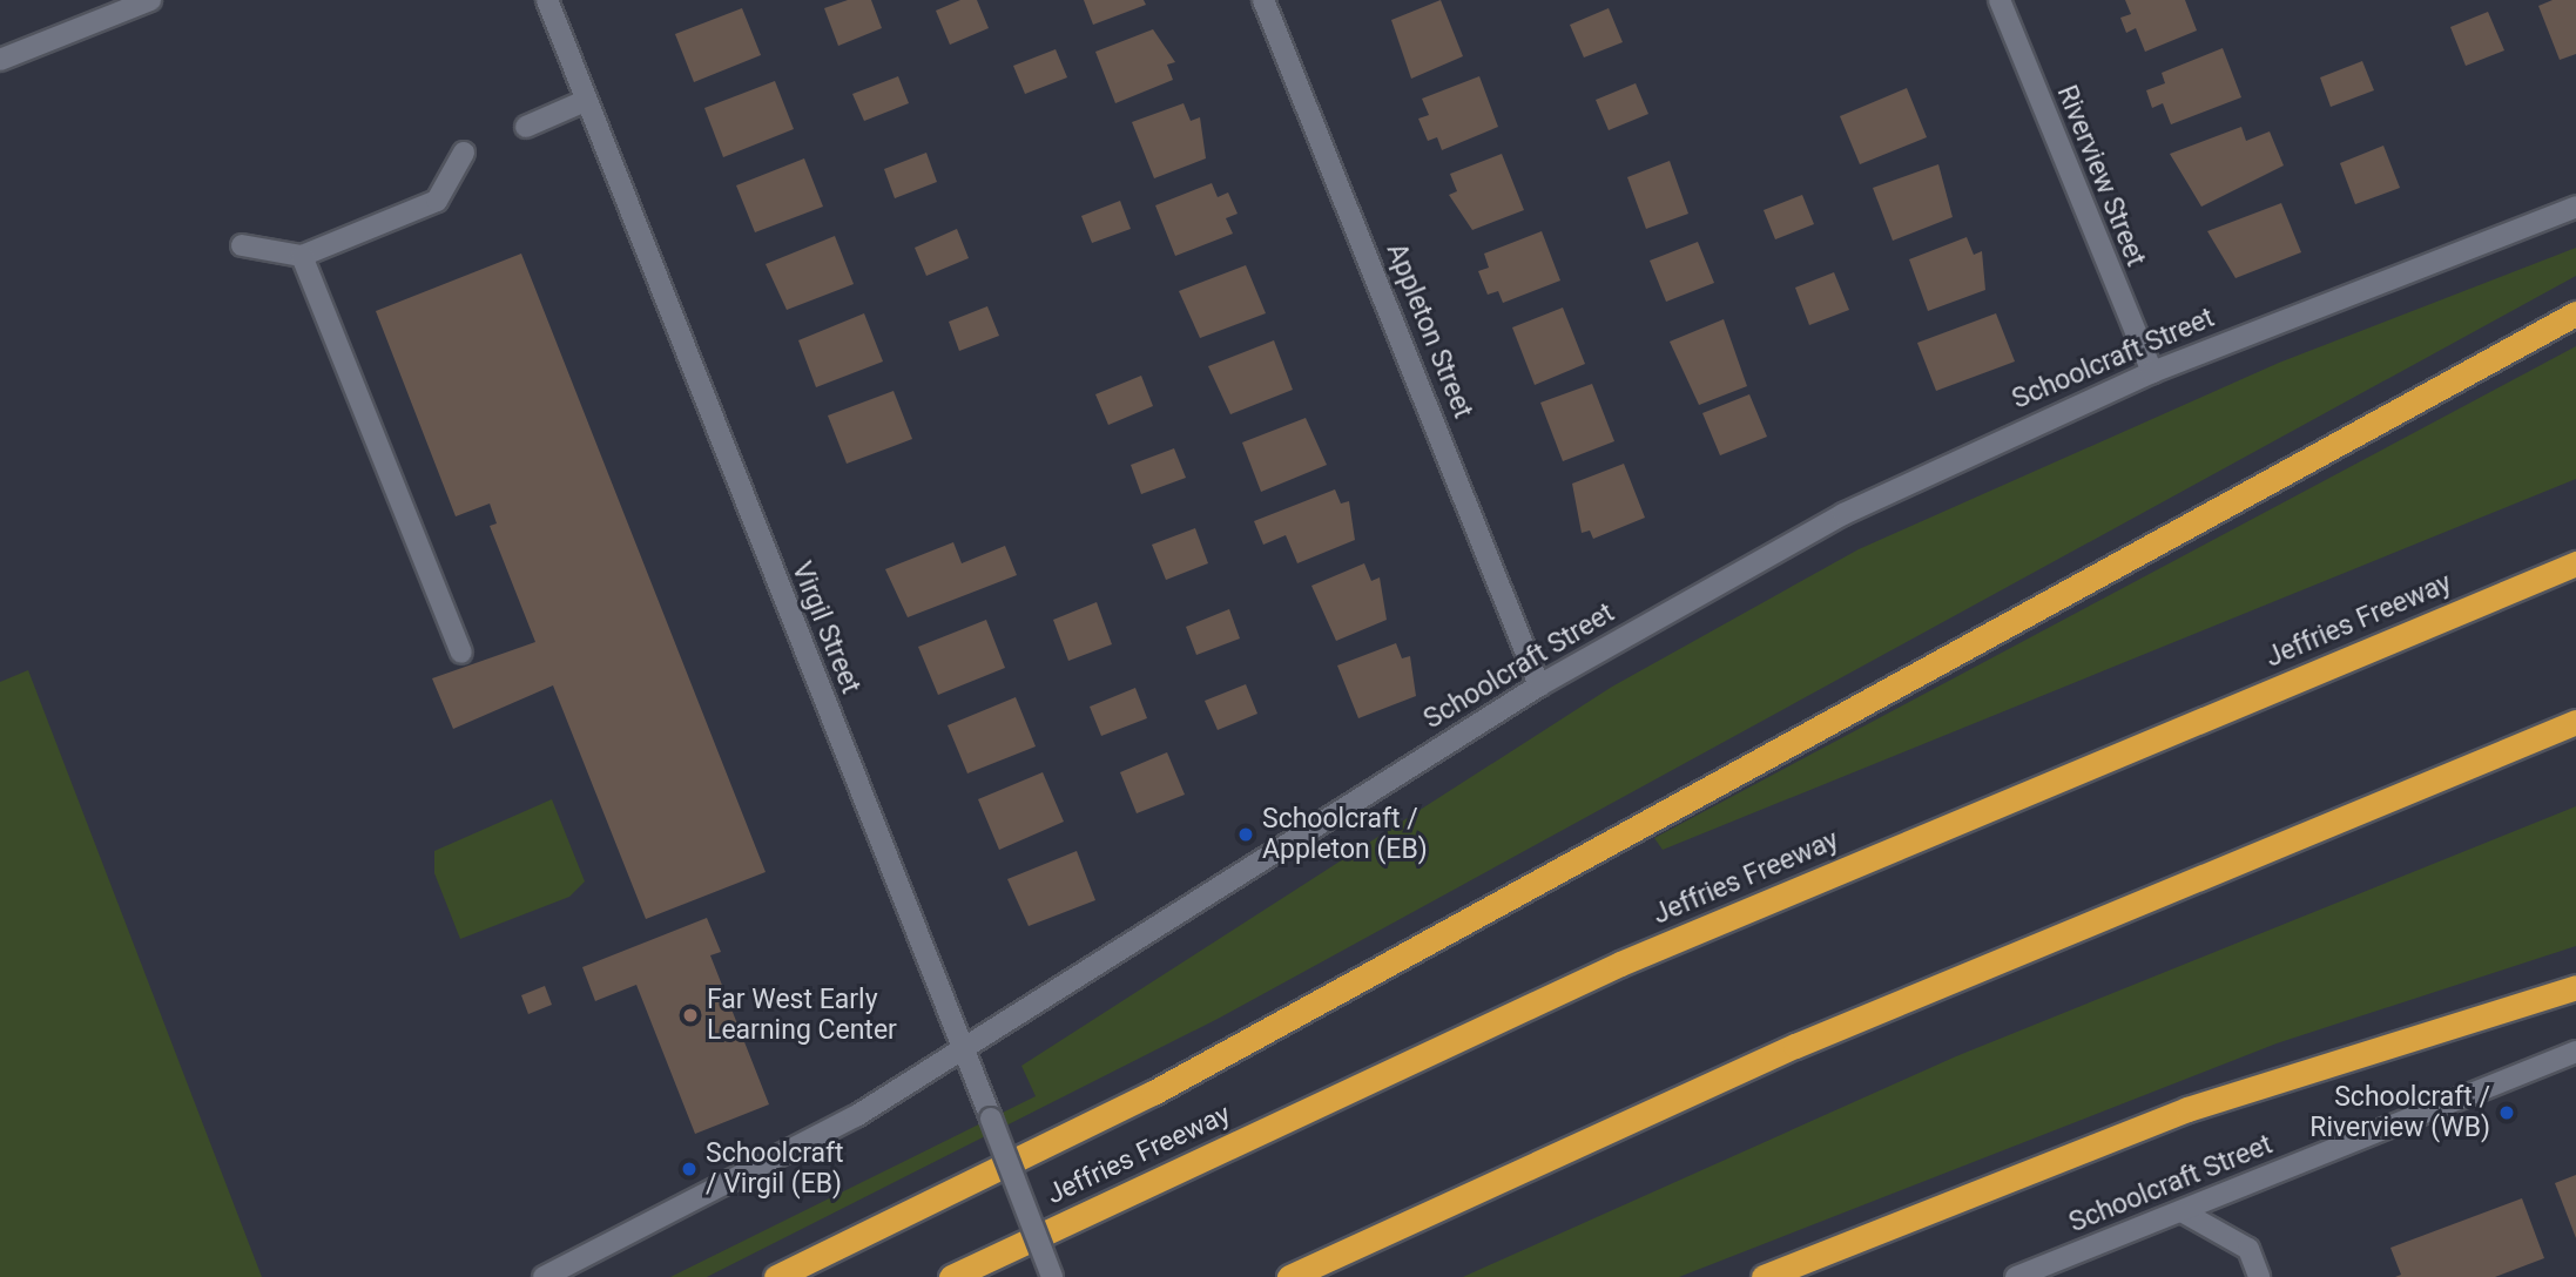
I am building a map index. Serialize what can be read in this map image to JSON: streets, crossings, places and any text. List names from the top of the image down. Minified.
{"streets":{"highway":["Jeffries Freeway"],"main road":["Riverview Street","Appleton Street","Schoolcraft Street","Virgil Street"]},"crossings":[["Riverview Street","Schoolcraft Street"],["Appleton Street","Schoolcraft Street"],["Schoolcraft Street","Virgil Street"]],"places":["Schoolcraft / Appleton (EB)","Far West Early Learning Center","Schoolcraft / Riverview (WB)","Schoolcraft / Virgil (EB)"]}
